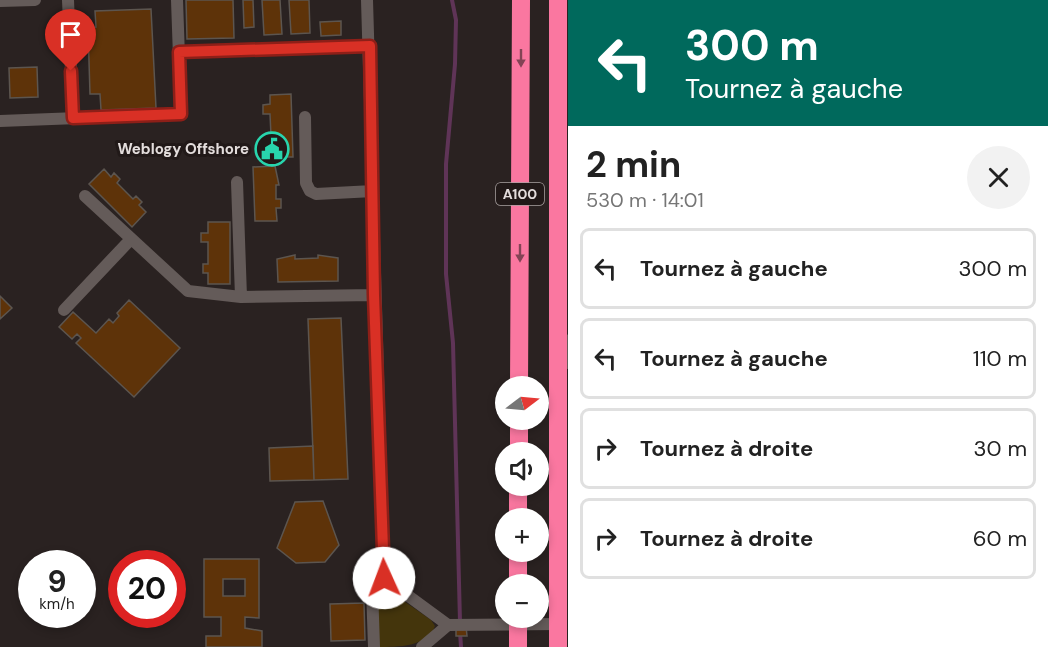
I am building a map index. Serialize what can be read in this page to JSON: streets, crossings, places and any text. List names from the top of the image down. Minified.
{"streets":{"highway":["A100"]},"places":{"public building":["Weblogy Offshore"]},"north":"right","page":{"turn":["300 m","Tournez à gauche"],"heading":["2 min","530 m · 14:01"],"list":[{"name":"Tournez à gauche","value":"300 m"},{"name":"Tournez à gauche","value":"110 m"},{"name":"Tournez à droite","value":"30 m"},{"name":"Tournez à droite","value":"60 m"}],"map_buttons":["+","−"],"speed":"9 km/h","limit":"20"}}
